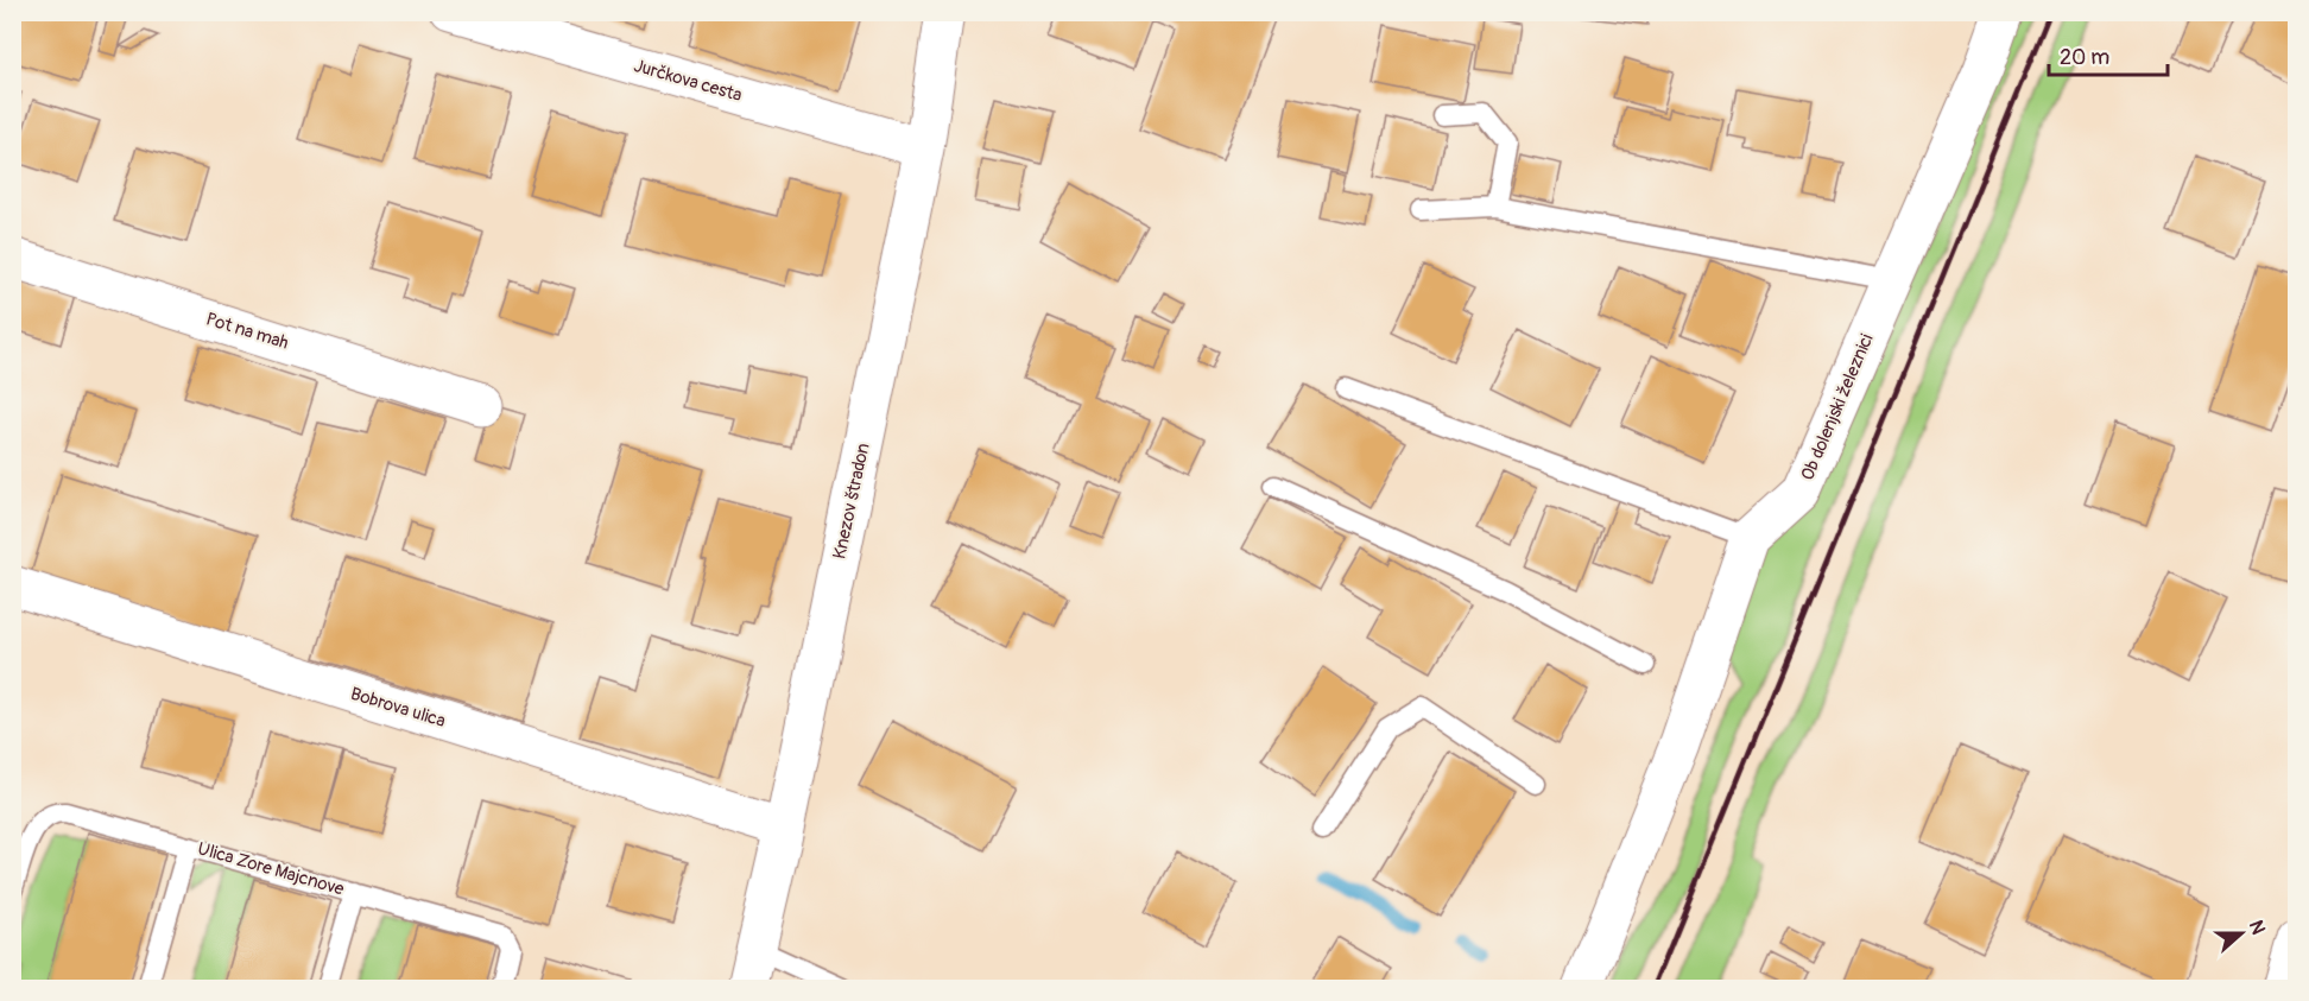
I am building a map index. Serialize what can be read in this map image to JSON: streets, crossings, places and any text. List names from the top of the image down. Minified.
{"streets":{"street":["Jurčkova cesta","Pot na mah","Ob dolenjski železnici","Knezov štradon","Bobrova ulica"],"lane":["Ulica Zore Majcnove"]},"crossings":[["Jurčkova cesta","Knezov štradon"],["Knezov štradon","Bobrova ulica"]],"scale_bar":"20 m","north":"right"}
